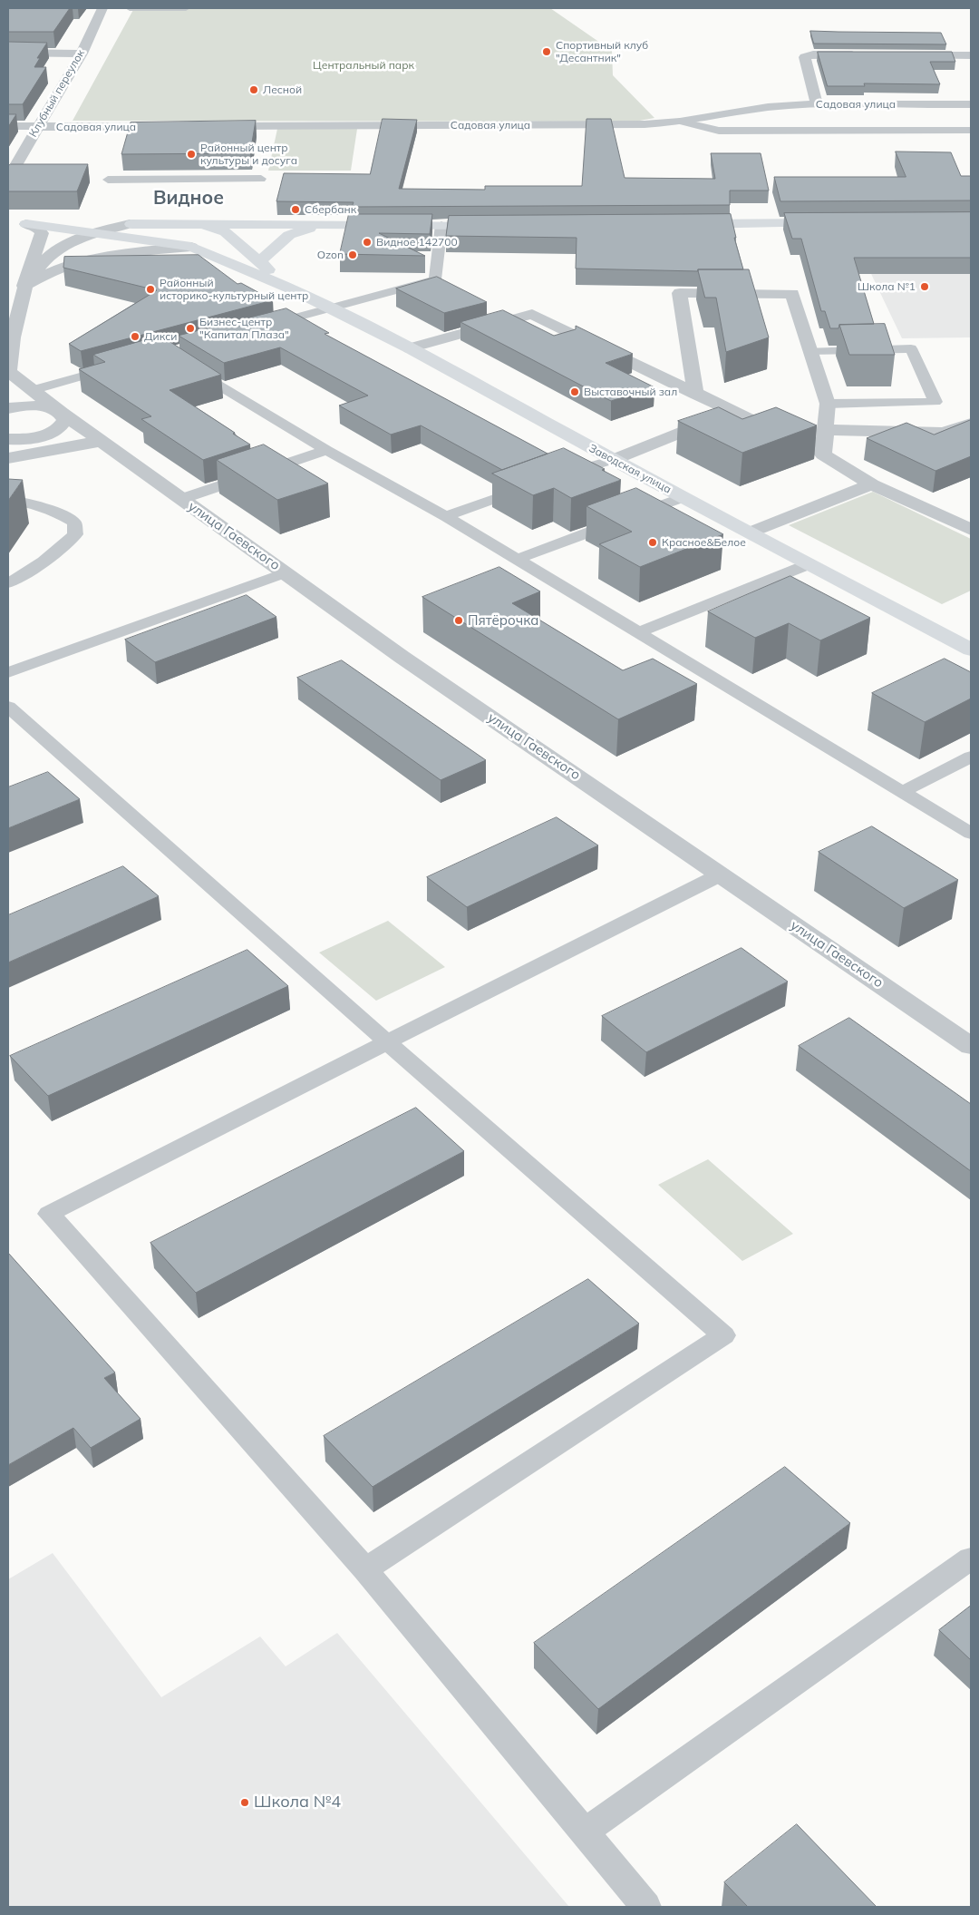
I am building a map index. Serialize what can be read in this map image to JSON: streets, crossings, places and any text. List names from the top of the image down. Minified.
{"streets":{"street":["Клубный переулок","Садовая улица","Заводская улица","улица Гаевского"]},"crossings":[["Клубный переулок","Садовая улица"]],"districts":["Видное"],"parks":["Центральный парк"],"places":["Спортивный клуб \"Десантник\"","Лесной","Районный центр культуры и досуга","Сбербанк","Видное 142700","Ozon","Школа №1","Районный историко-культурный центр","Бизнес-центр \"Капитал Плаза\"","Дикси","Выставочный зал","Красное&Белое","Пятёрочка","Школа №4"]}
